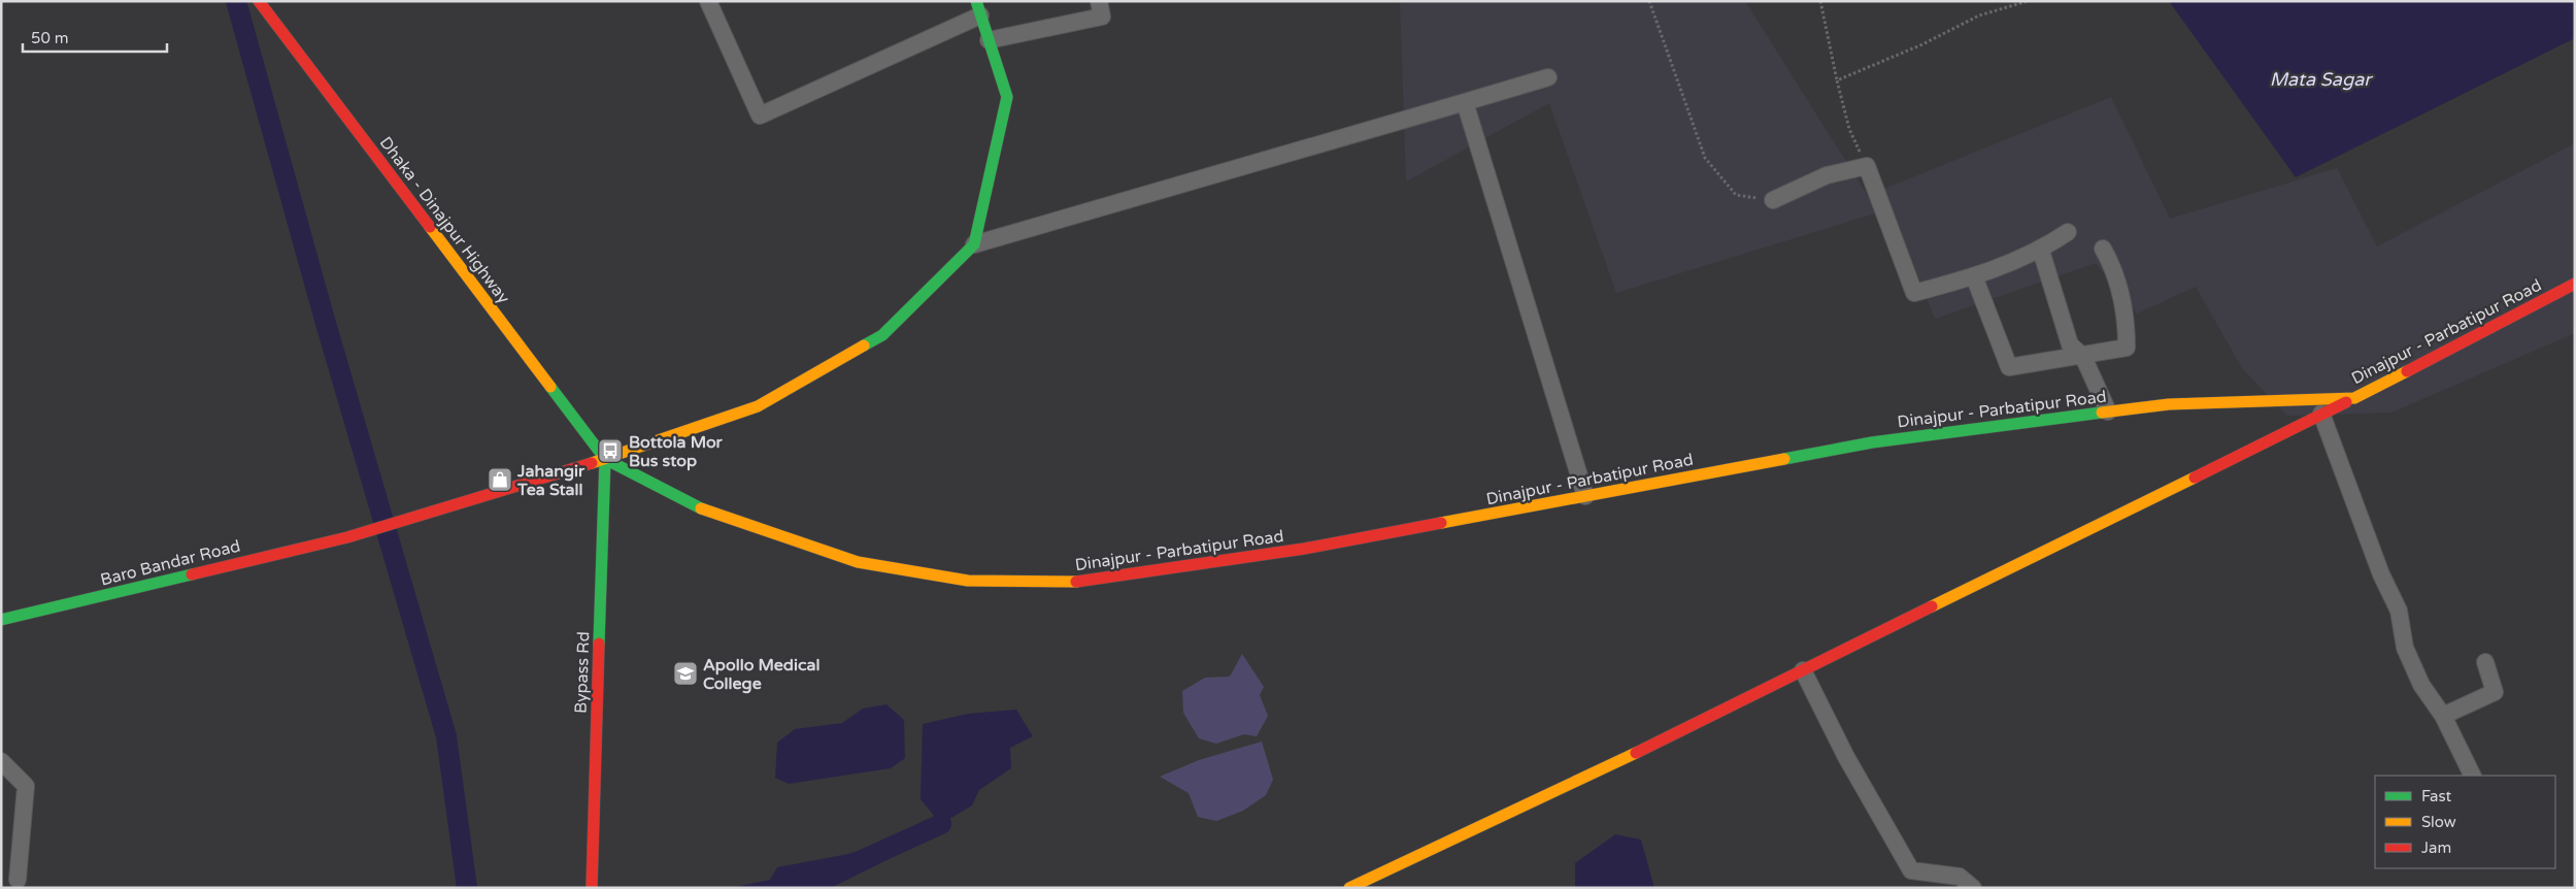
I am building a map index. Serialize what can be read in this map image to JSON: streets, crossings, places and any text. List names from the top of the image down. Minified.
{"streets":{"main road":["Dhaka - Dinajpur Highway","Dinajpur - Parbatipur Road","Baro Bandar Road","Bypass Rd"]},"crossings":[["Dhaka - Dinajpur Highway","Dinajpur - Parbatipur Road"],["Dhaka - Dinajpur Highway","Baro Bandar Road"],["Dhaka - Dinajpur Highway","Bypass Rd"],["Dinajpur - Parbatipur Road","Baro Bandar Road"],["Dinajpur - Parbatipur Road","Bypass Rd"],["Baro Bandar Road","Bypass Rd"]],"water":["Mata Sagar"],"places":{"bus stop":["Bottola Mor Bus stop"],"shop":["Jahangir Tea Stall"],"school or university":["Apollo Medical College"]},"legend":["Fast","Slow","Jam"],"scale_bar":"50 m"}
